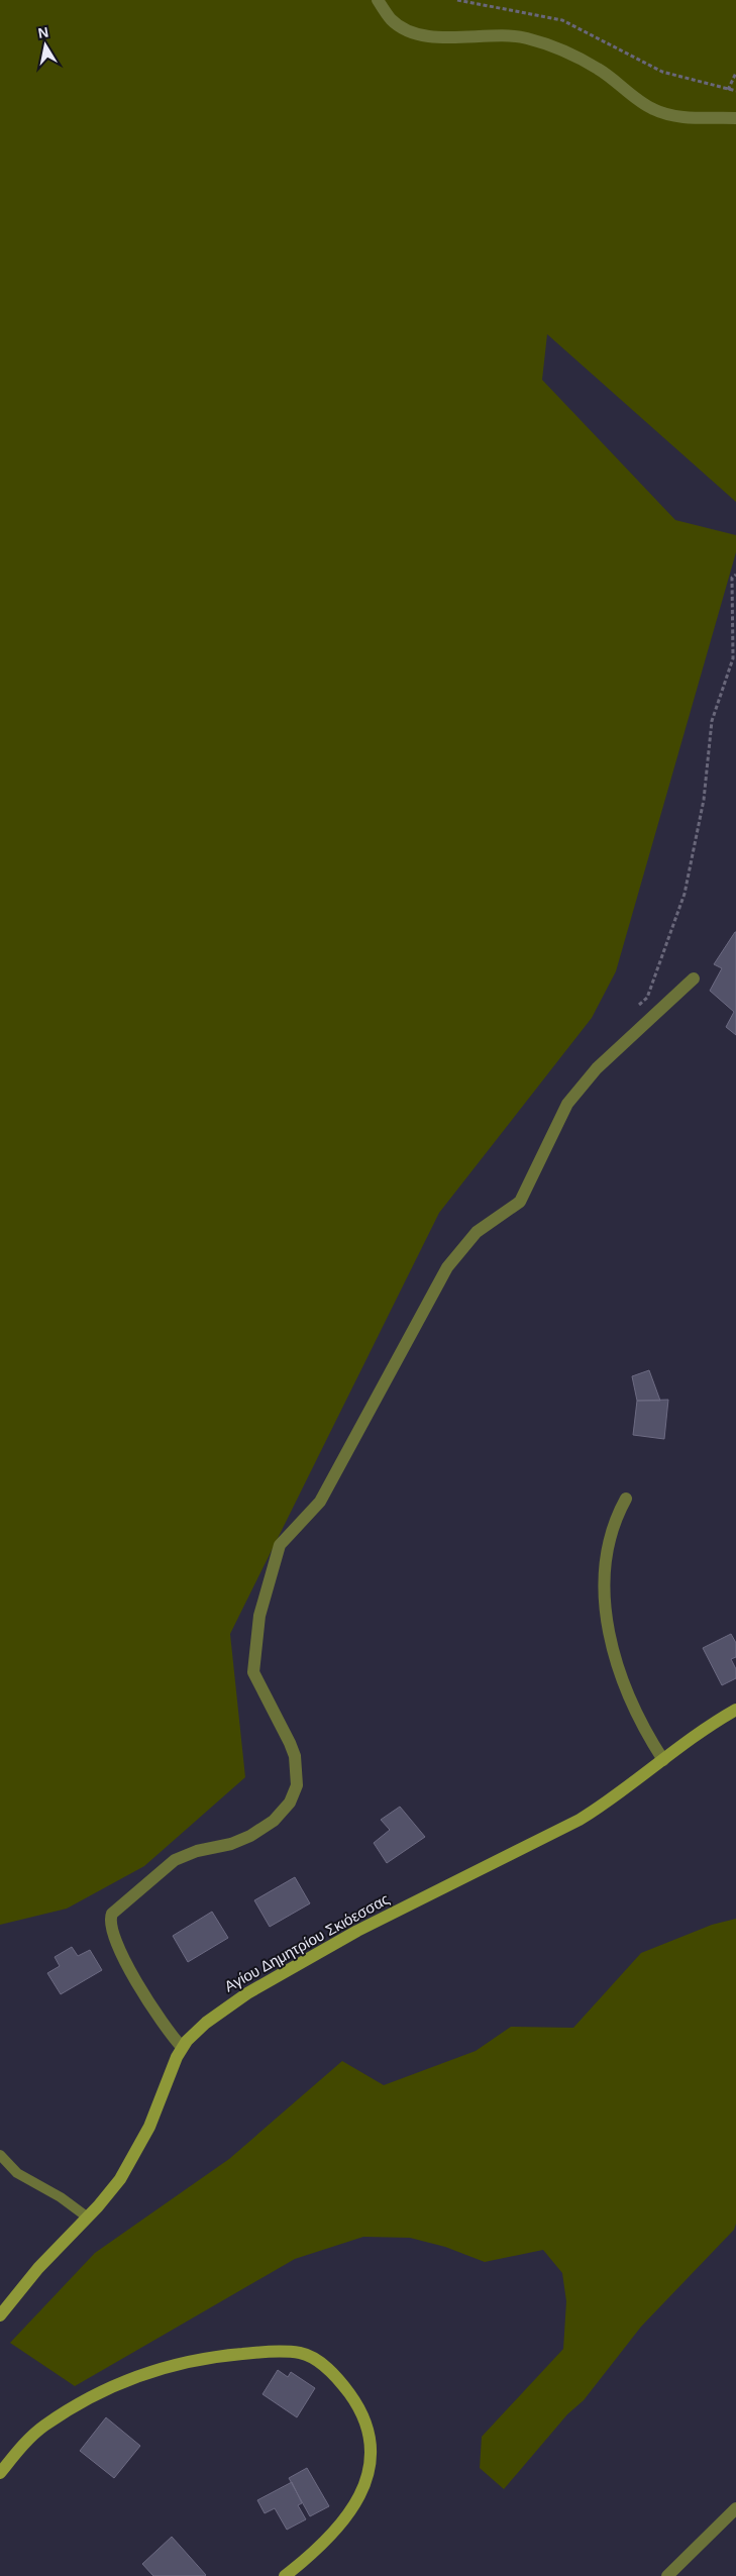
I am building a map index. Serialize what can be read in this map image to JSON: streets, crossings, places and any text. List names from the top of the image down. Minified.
{"streets":{"street":["Αγίου Δημητρίου Σκιόεσσας"]},"north":"top"}
